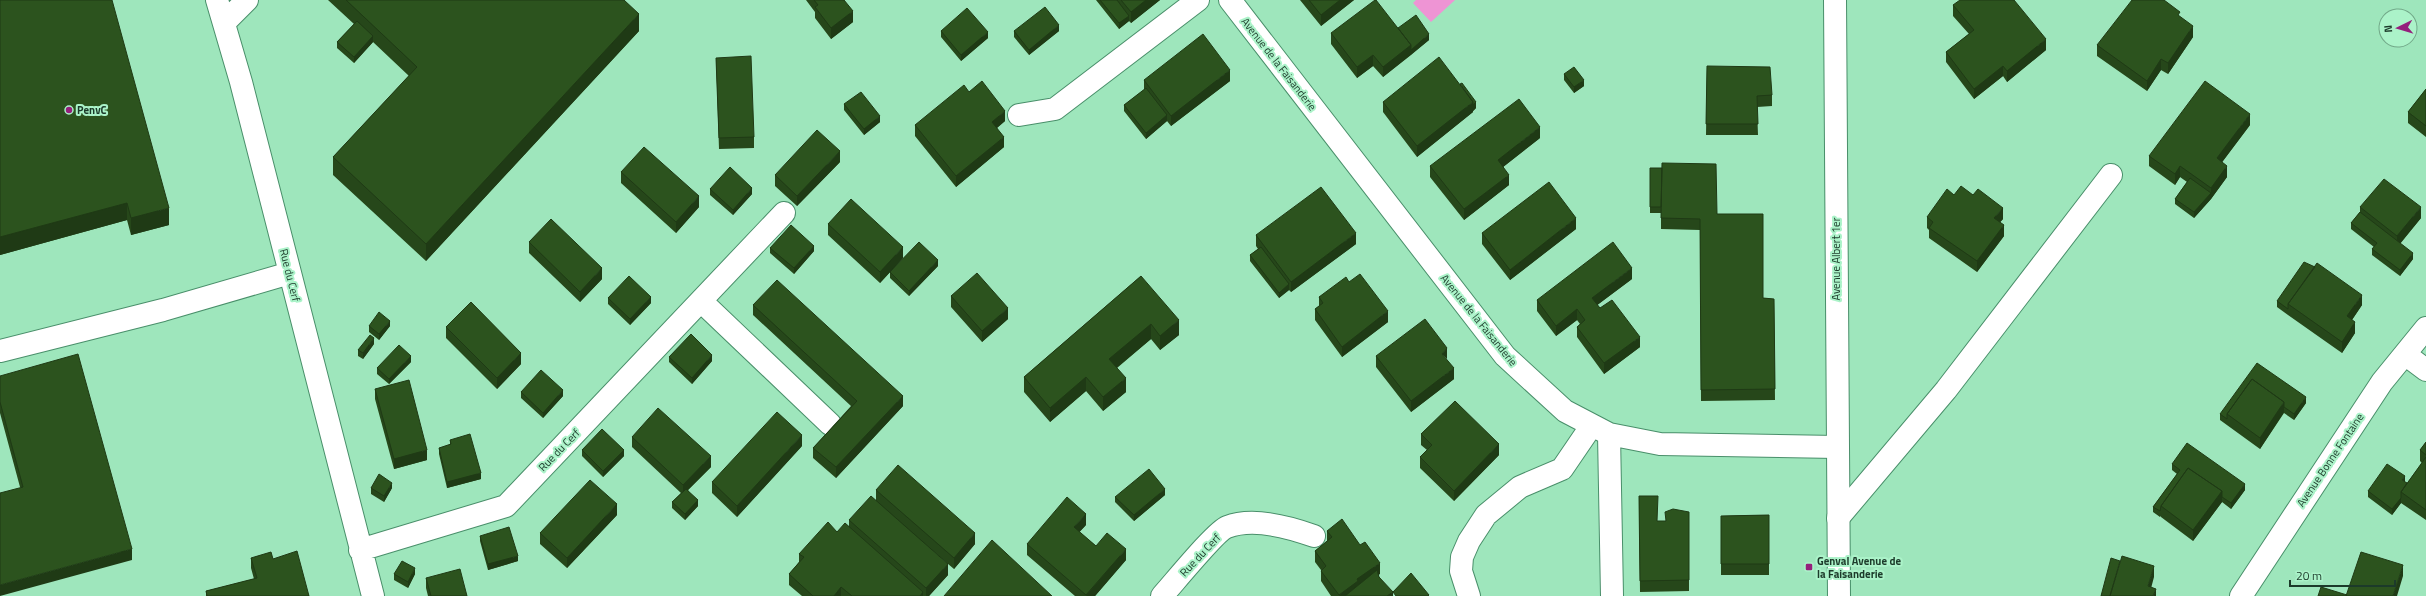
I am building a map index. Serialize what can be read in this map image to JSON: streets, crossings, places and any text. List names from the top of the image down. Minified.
{"streets":{"street":["Avenue de la Faisanderie","Avenue Albert 1er","Rue du Cerf","Avenue Bonne Fontaine"]},"crossings":[["Avenue de la Faisanderie","Avenue Albert 1er"]],"places":{"other":["PenvC"],"transit":["Genval Avenue de la Faisanderie"]},"scale_bar":"20 m","north":"left"}
